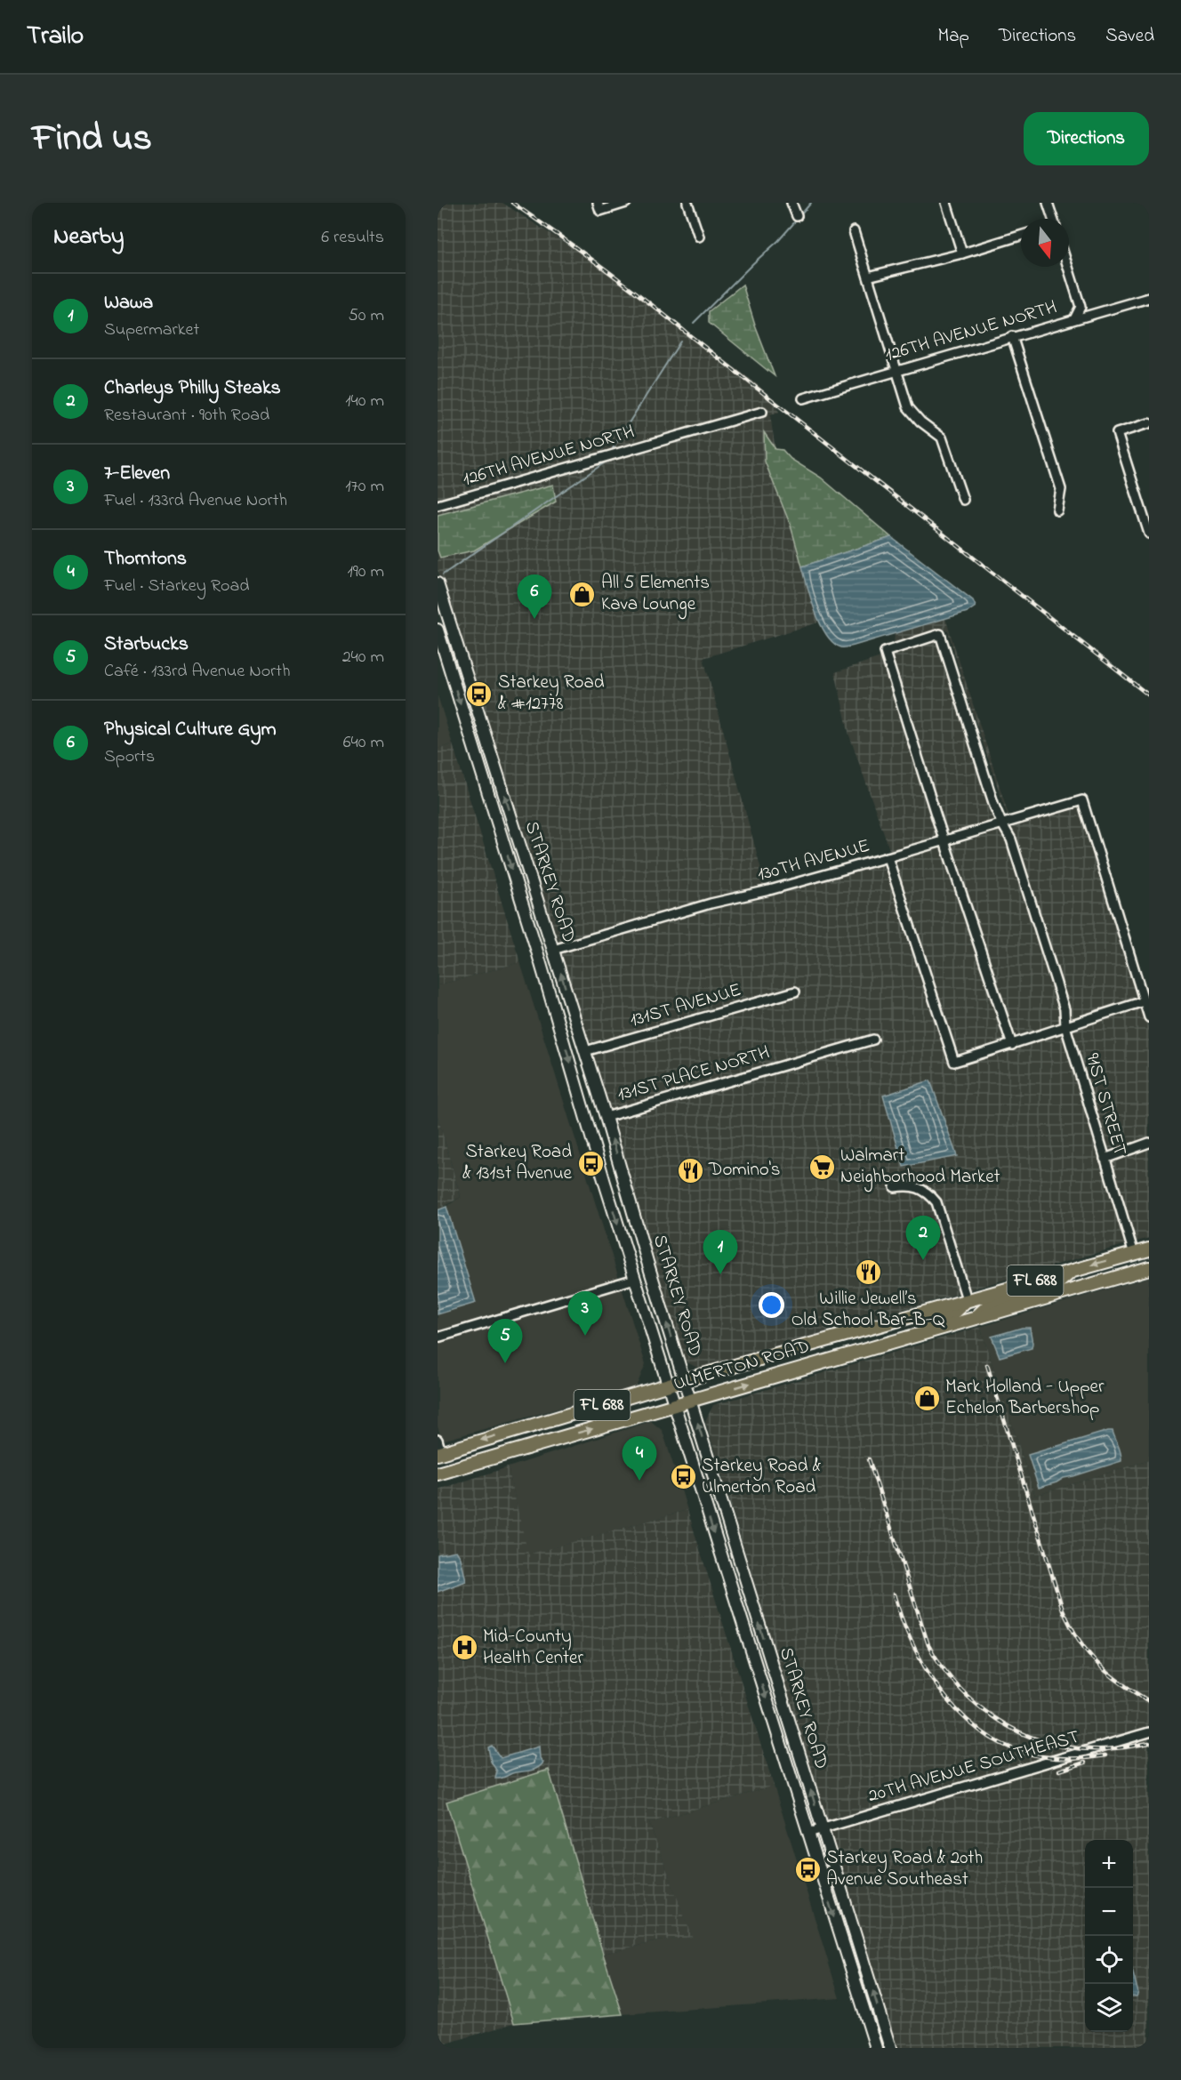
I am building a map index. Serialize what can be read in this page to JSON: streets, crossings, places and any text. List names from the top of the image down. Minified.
{"streets":{"main road":["STARKEY ROAD","FL 688","ULMERTON ROAD"],"street":["126TH AVENUE NORTH","130TH AVENUE","131ST AVENUE","131ST PLACE NORTH","91ST STREET","20TH AVENUE SOUTHEAST"]},"crossings":[["130TH AVENUE","STARKEY ROAD"],["130TH AVENUE","91ST STREET"],["STARKEY ROAD","131ST AVENUE"],["STARKEY ROAD","131ST PLACE NORTH"],["STARKEY ROAD","ULMERTON ROAD"],["STARKEY ROAD","20TH AVENUE SOUTHEAST"],["91ST STREET","ULMERTON ROAD"]],"places":{"shop":["All 5 Elements Kava Lounge","Mark Holland - Upper Echelon Barbershop"],"bus stop":["Starkey Road & #12778","Starkey Road & 131st Avenue","Starkey Road & Ulmerton Road","Starkey Road & 20th Avenue Southeast"],"supermarket":["Walmart Neighborhood Market"],"restaurant":["Domino's","Willie Jewell’s Old School Bar-B-Q"],"hospital":["Mid-County Health Center"]},"north":"bottom","page":{"header":"Trailo","nav":["Map","Directions","Saved"],"title":"Find us","buttons":"Directions","heading":["Nearby","6 results"],"list":[{"mark":"1","name":"Wawa","note":"Supermarket","value":"50 m"},{"mark":"2","name":"Charleys Philly Steaks","note":"Restaurant · 90th Road","value":"140 m"},{"mark":"3","name":"7-Eleven","note":"Fuel · 133rd Avenue North","value":"170 m"},{"mark":"4","name":"Thorntons","note":"Fuel · Starkey Road","value":"190 m"},{"mark":"5","name":"Starbucks","note":"Café · 133rd Avenue North","value":"240 m"},{"mark":"6","name":"Physical Culture Gym","note":"Sports","value":"640 m"}],"pins":["6","2","1","3","5","4"],"map_buttons":["+","−"]}}
